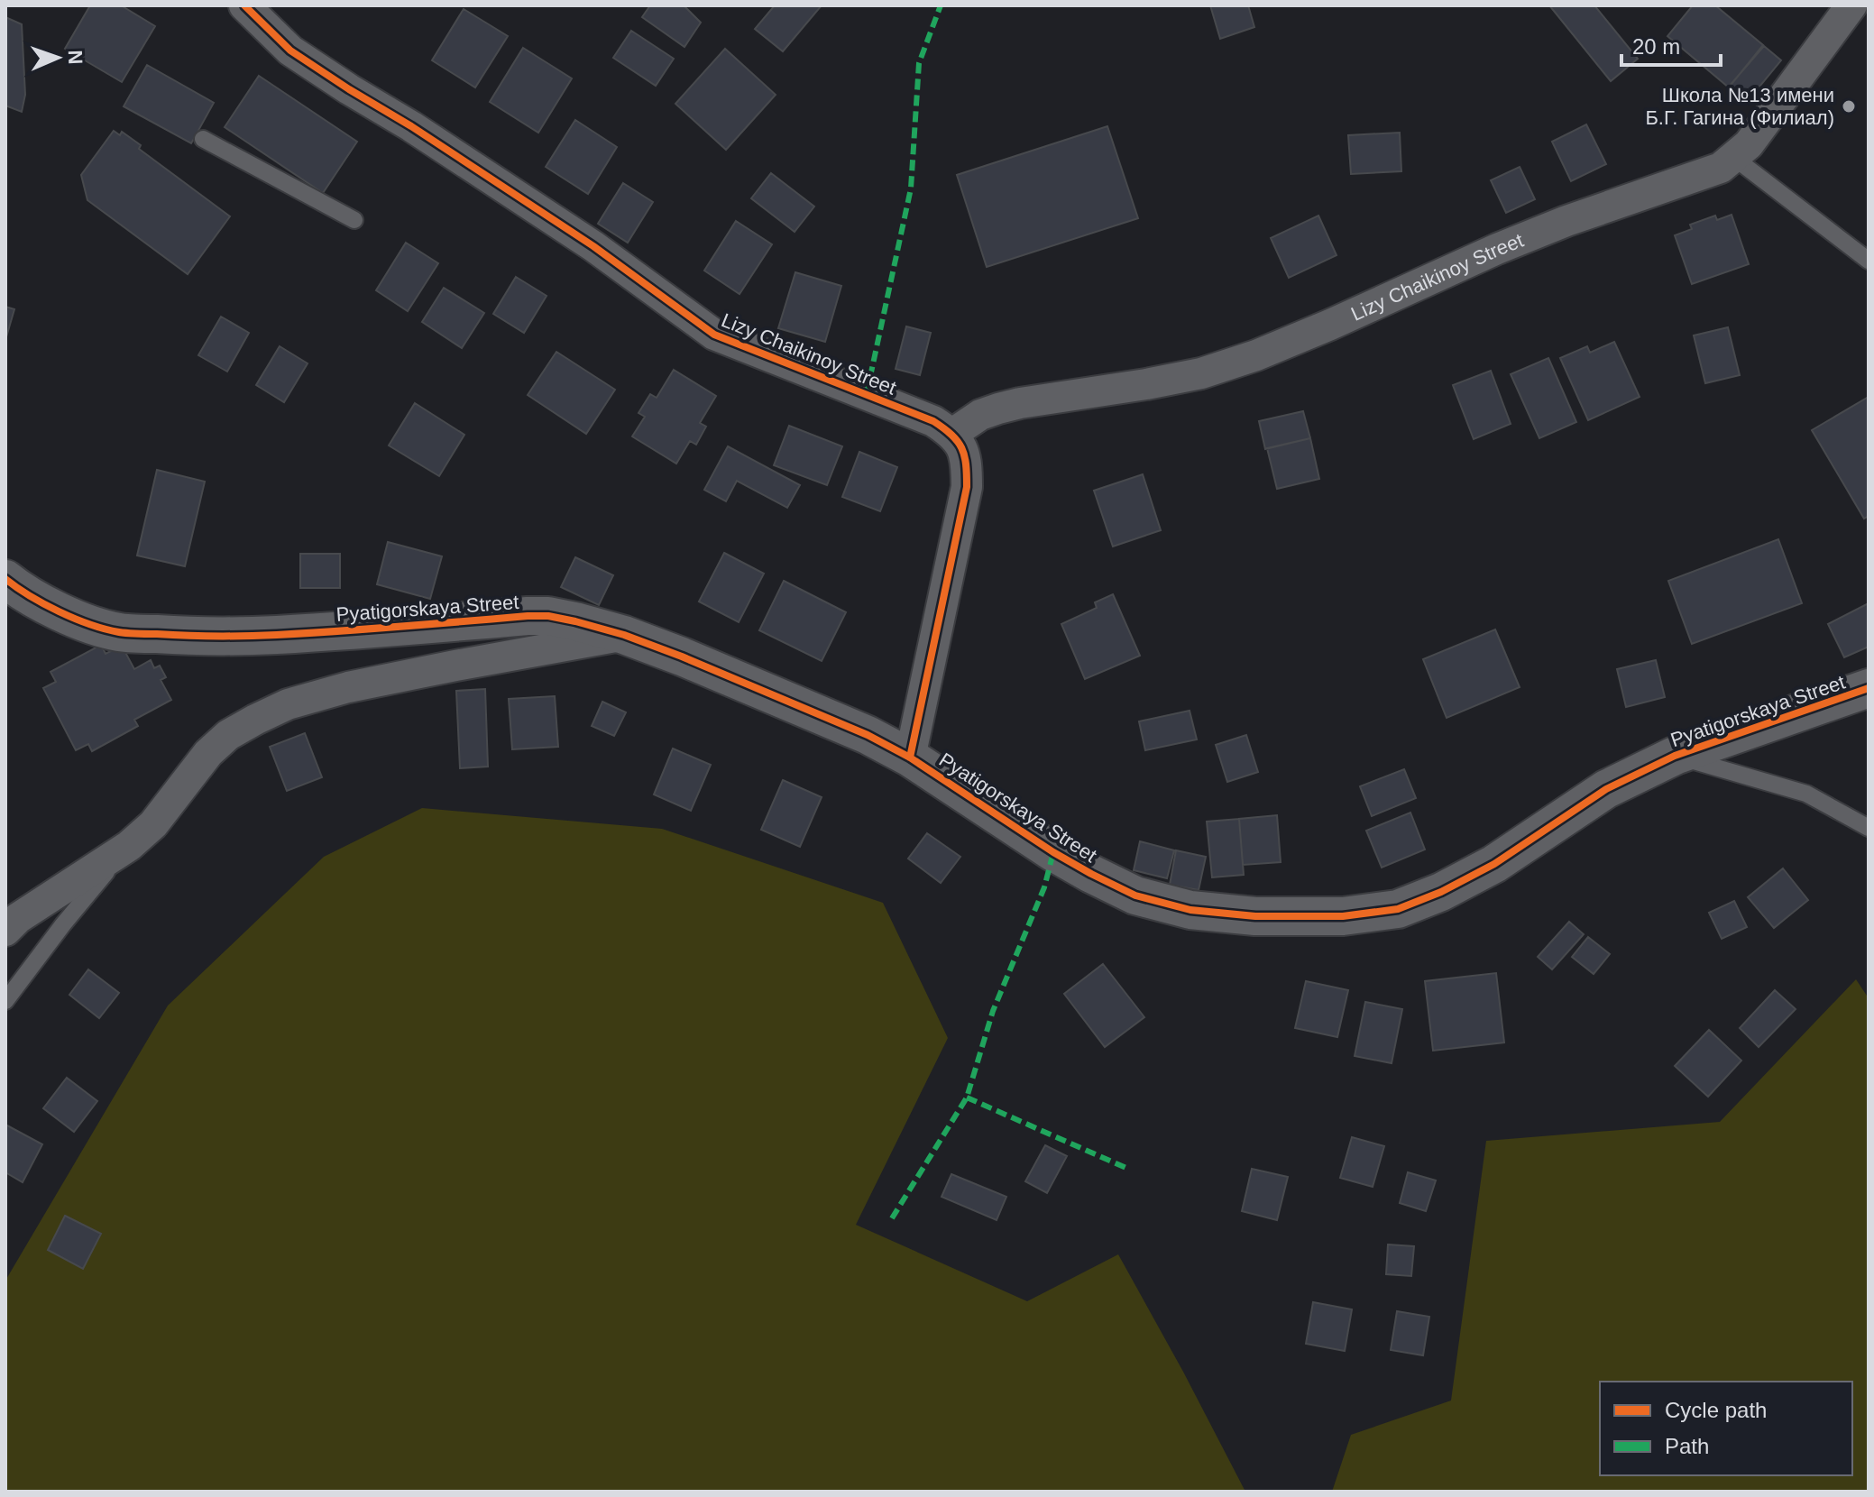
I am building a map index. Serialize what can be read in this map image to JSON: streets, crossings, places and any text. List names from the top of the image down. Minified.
{"streets":{"street":["Lizy Chaikinoy Street","Pyatigorskaya Street"]},"places":["Школа №13 имени Б.Г. Гагина (Филиал)"],"legend":["Cycle path","Path"],"scale_bar":"20 m","north":"right"}
